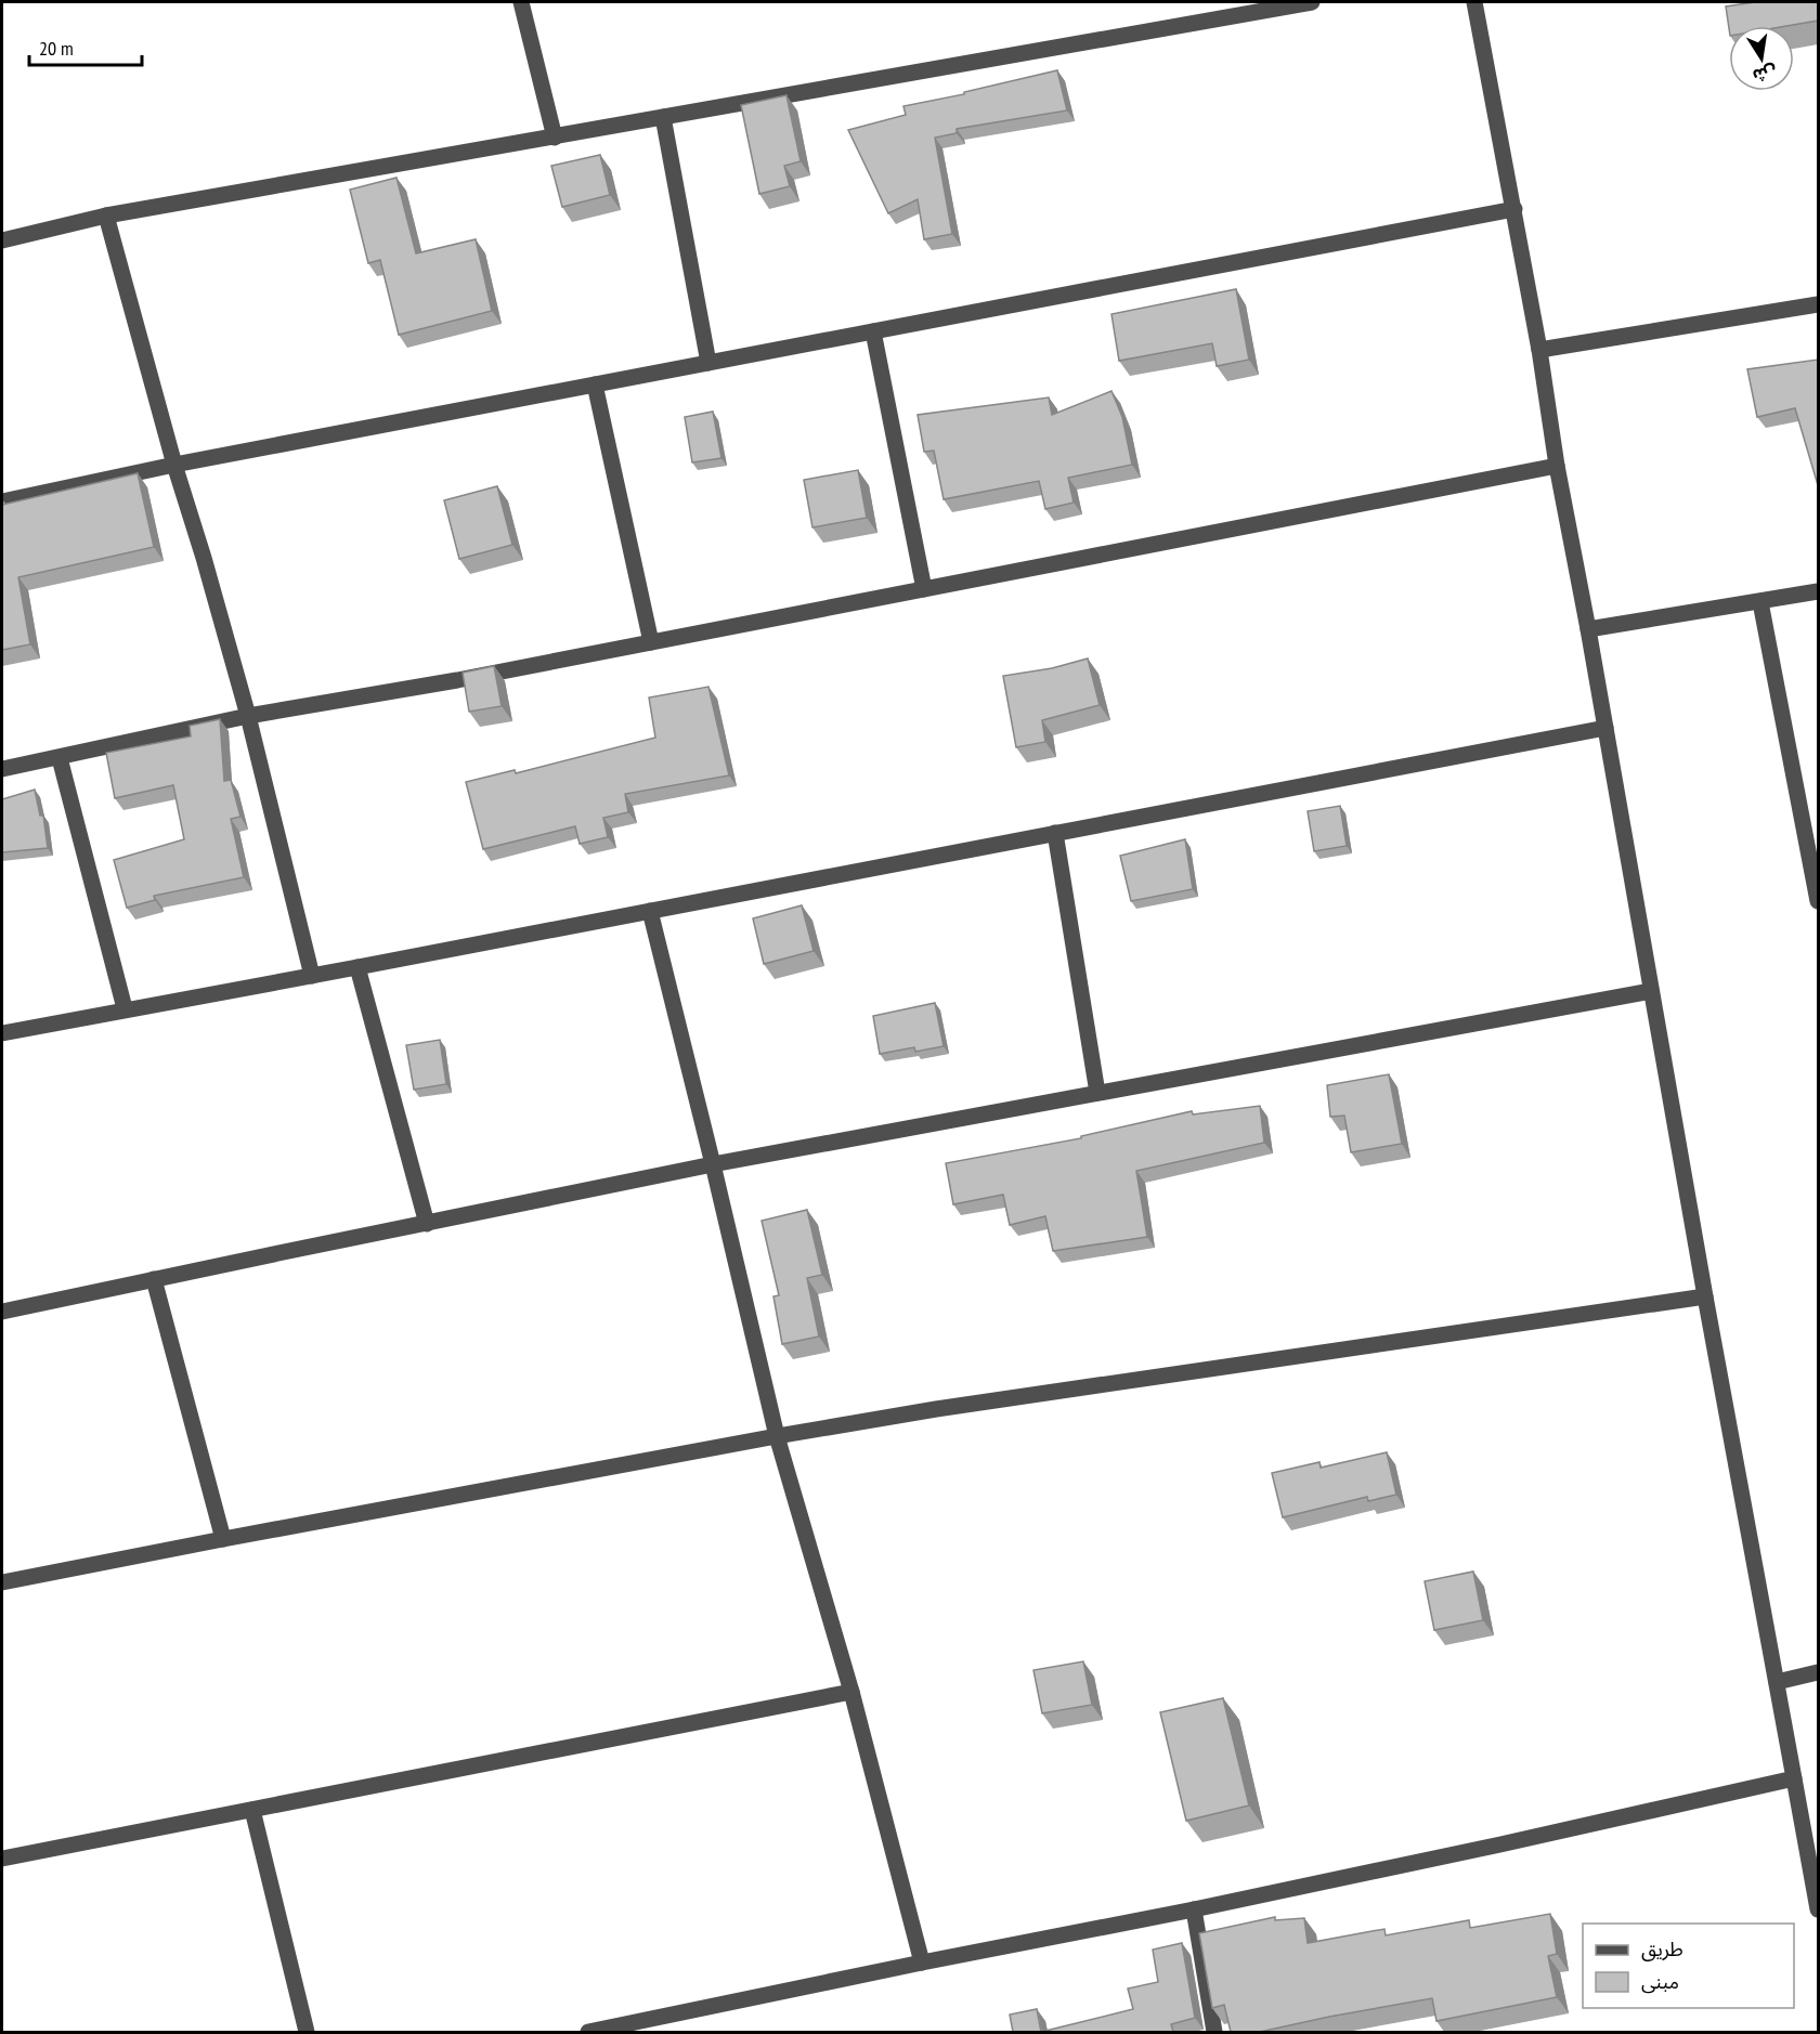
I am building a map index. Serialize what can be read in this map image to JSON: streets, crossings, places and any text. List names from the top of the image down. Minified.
{"legend":["طريق","مبنى"],"scale_bar":"20 m","north":"bottom"}
